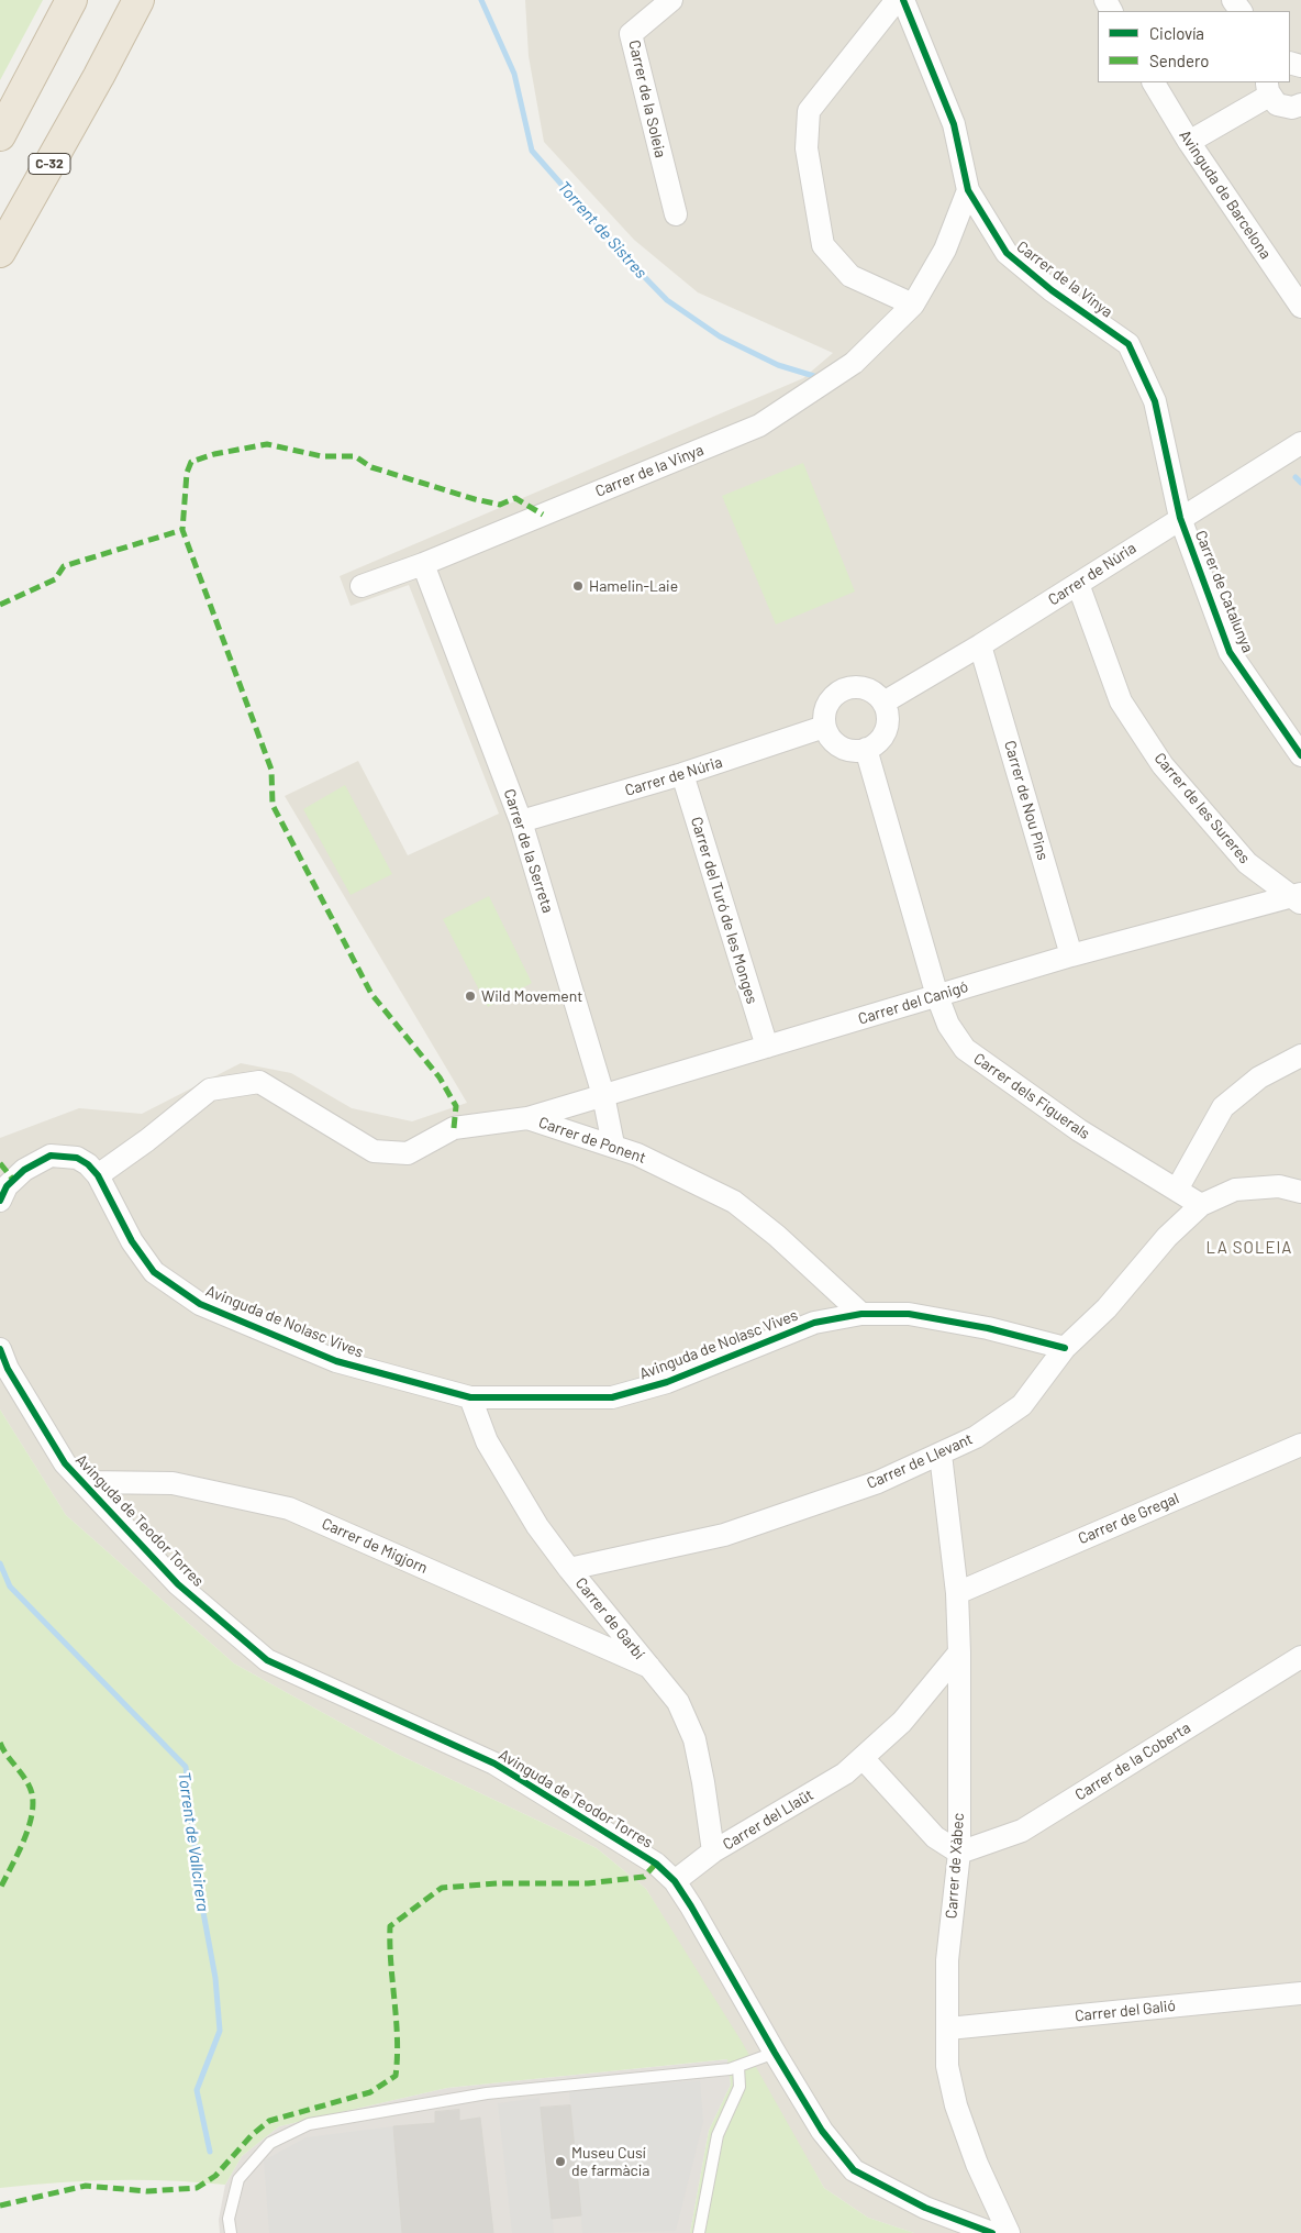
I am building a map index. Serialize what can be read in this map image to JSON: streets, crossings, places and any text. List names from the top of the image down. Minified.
{"streets":{"highway":["C-32"],"street":["Carrer de la Soleia","Avinguda de Barcelona","Carrer de la Vinya","Carrer de Núria","Carrer de Catalunya","Carrer de Nou Pins","Carrer de les Sureres","Carrer de la Serreta","Carrer del Turó de les Monges","Carrer del Canigó","Carrer dels Figuerals","Carrer de Ponent","Avinguda de Nolasc Vives","Carrer de Llevant","Carrer de Gregal","Avinguda de Teodor Torres","Carrer de Migjorn","Carrer de Garbí","Carrer de la Coberta","Carrer del Llaüt","Carrer de Xàbec","Carrer del Galió"]},"crossings":[["Carrer de la Vinya","Carrer de Núria"],["Carrer de la Vinya","Carrer de Catalunya"],["Carrer de la Vinya","Carrer de la Serreta"],["Carrer de Núria","Carrer de Catalunya"],["Carrer de Núria","Carrer de Nou Pins"],["Carrer de Núria","Carrer de les Sureres"],["Carrer de Núria","Carrer de la Serreta"],["Carrer de Núria","Carrer del Turó de les Monges"],["Carrer de Núria","Carrer dels Figuerals"],["Carrer de Nou Pins","Carrer del Canigó"],["Carrer de les Sureres","Carrer del Canigó"],["Carrer de la Serreta","Carrer del Canigó"],["Carrer de la Serreta","Carrer de Ponent"],["Carrer del Turó de les Monges","Carrer del Canigó"],["Carrer del Canigó","Carrer dels Figuerals"],["Carrer del Canigó","Carrer de Ponent"],["Carrer dels Figuerals","Carrer de Llevant"],["Carrer de Ponent","Avinguda de Nolasc Vives"],["Avinguda de Nolasc Vives","Carrer de Llevant"],["Avinguda de Nolasc Vives","Carrer de Garbí"],["Carrer de Llevant","Carrer de Garbí"],["Carrer de Llevant","Carrer de Xàbec"],["Carrer de Gregal","Carrer de Xàbec"],["Avinguda de Teodor Torres","Carrer de Migjorn"],["Avinguda de Teodor Torres","Carrer del Llaüt"],["Carrer de Migjorn","Carrer de Garbí"],["Carrer de Garbí","Carrer del Llaüt"],["Carrer de la Coberta","Carrer de Xàbec"],["Carrer del Llaüt","Carrer de Xàbec"],["Carrer de Xàbec","Carrer del Galió"]],"districts":["LA SOLEIA"],"water":["Torrent de Sistres","Torrent de Vallcirera"],"places":["Hamelin-Laie","Wild Movement","Museu Cusí de farmàcia"],"legend":["Ciclovía","Sendero"]}
